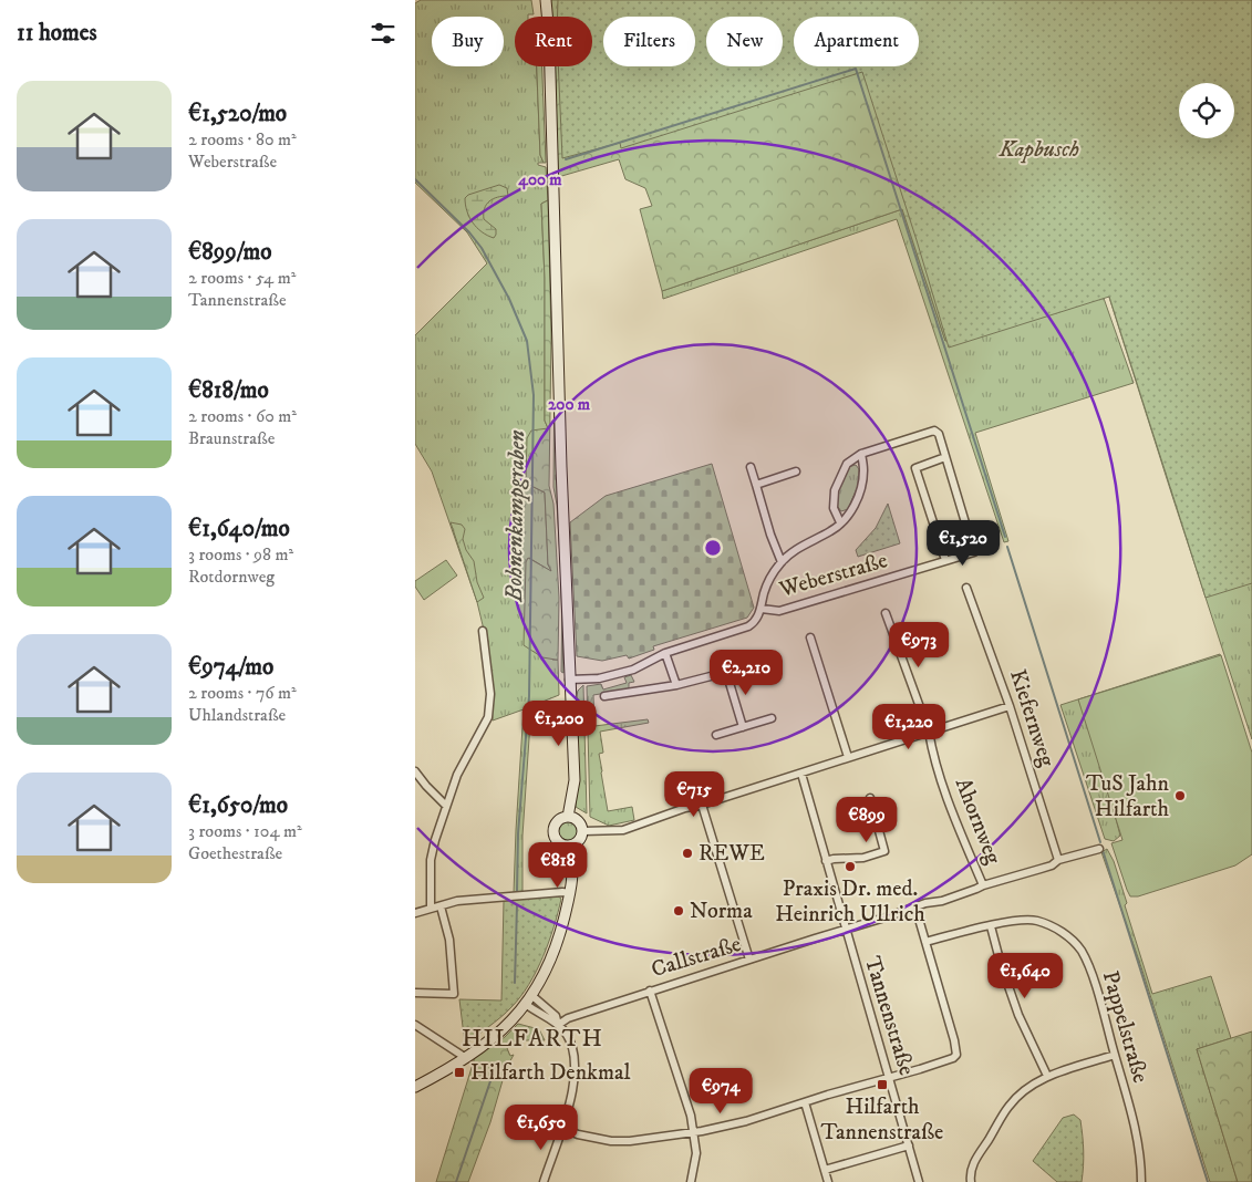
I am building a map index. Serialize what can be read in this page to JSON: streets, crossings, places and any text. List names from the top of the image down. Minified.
{"streets":{"street":["Weberstraße","Kiefernweg","Ahornweg","Callstraße","Tannenstraße","Pappelstraße"]},"crossings":[["Kiefernweg","Callstraße"],["Ahornweg","Callstraße"],["Callstraße","Tannenstraße"]],"districts":["HILFARTH"],"water":["Bohnenkampgraben"],"parks":["Kapbusch"],"places":{"other":["TuS Jahn Hilfarth","REWE","Praxis Dr. med. Heinrich Ullrich","Norma"],"transit":["Hilfarth Denkmal","Hilfarth Tannenstraße"]},"page":{"heading":"11 homes","chip":["Buy","Rent","Filters","New","Apartment"],"list":[{"name":"€1,520/mo","note":"2 rooms · 80 m² · Weberstraße"},{"name":"€899/mo","note":"2 rooms · 54 m² · Tannenstraße"},{"name":"€818/mo","note":"2 rooms · 60 m² · Braunstraße"},{"name":"€1,640/mo","note":"3 rooms · 98 m² · Rotdornweg"},{"name":"€974/mo","note":"2 rooms · 76 m² · Uhlandstraße"},{"name":"€1,650/mo","note":"3 rooms · 104 m² · Goethestraße"}],"price":["€1,520","€973","€2,210","€1,200","€1,220","€715","€899","€818","€1,640","€974","€1,650"]},"rings":["400 m","200 m"]}
